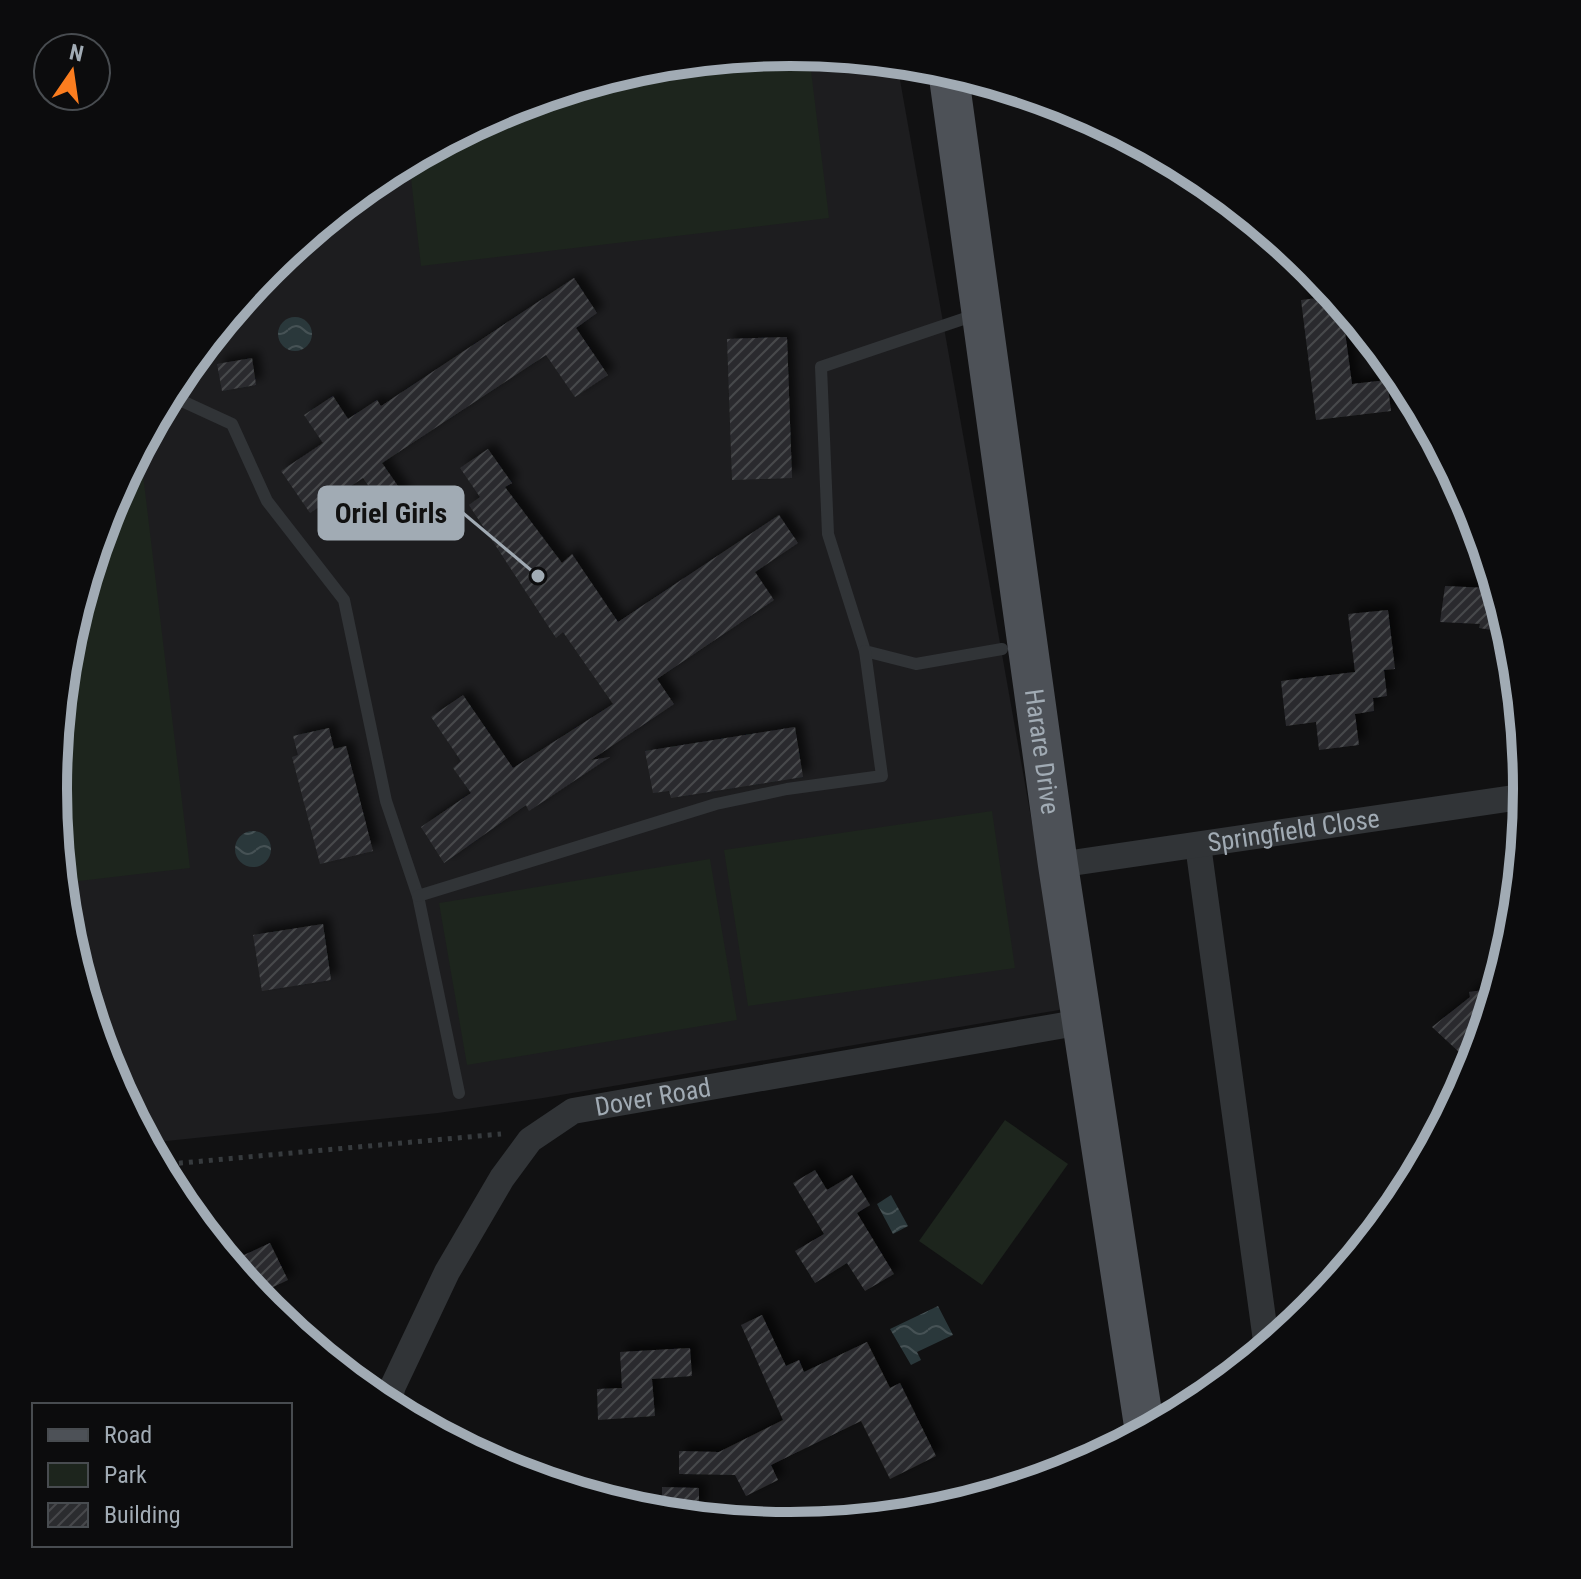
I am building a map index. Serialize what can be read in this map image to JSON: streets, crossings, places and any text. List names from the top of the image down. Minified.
{"streets":{"main road":["Harare Drive"],"street":["Springfield Close","Dover Road"]},"crossings":[["Harare Drive","Springfield Close"],["Harare Drive","Dover Road"]],"places":["Oriel Girls"],"legend":["Road","Park","Building"],"north":"top"}
